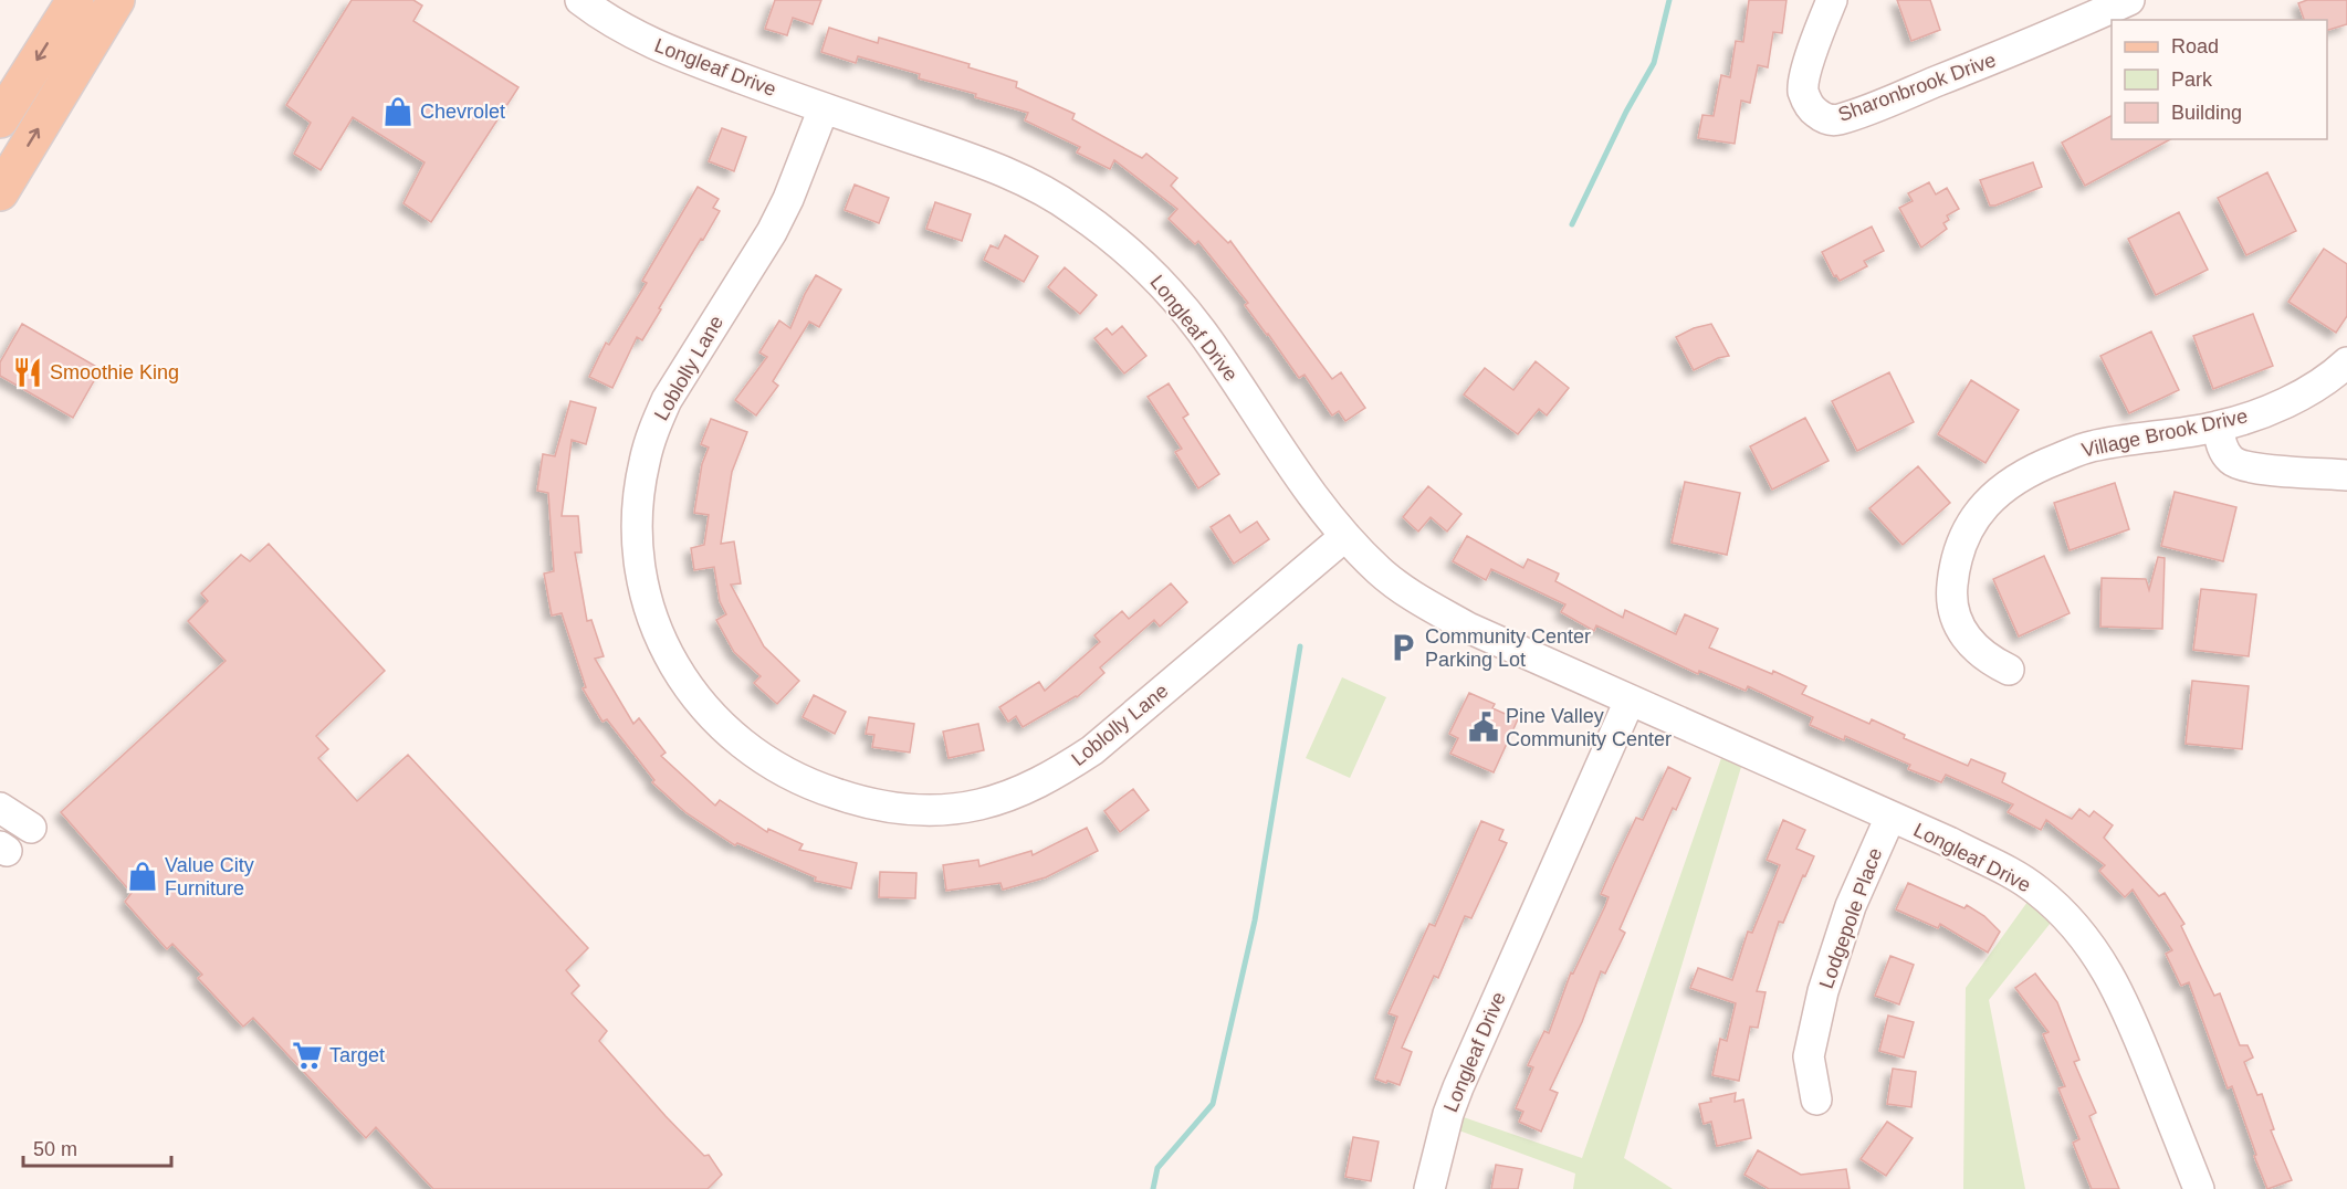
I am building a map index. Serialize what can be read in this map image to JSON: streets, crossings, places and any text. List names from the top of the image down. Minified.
{"streets":{"street":["Longleaf Drive","Sharonbrook Drive","Loblolly Lane","Village Brook Drive","Lodgepole Place"]},"crossings":[["Longleaf Drive","Loblolly Lane"],["Longleaf Drive","Lodgepole Place"]],"places":{"shop":["Chevrolet","Value City Furniture"],"restaurant":["Smoothie King"],"parking":["Community Center Parking Lot"],"public building":["Pine Valley Community Center"],"supermarket":["Target"]},"legend":["Road","Park","Building"],"scale_bar":"50 m"}
